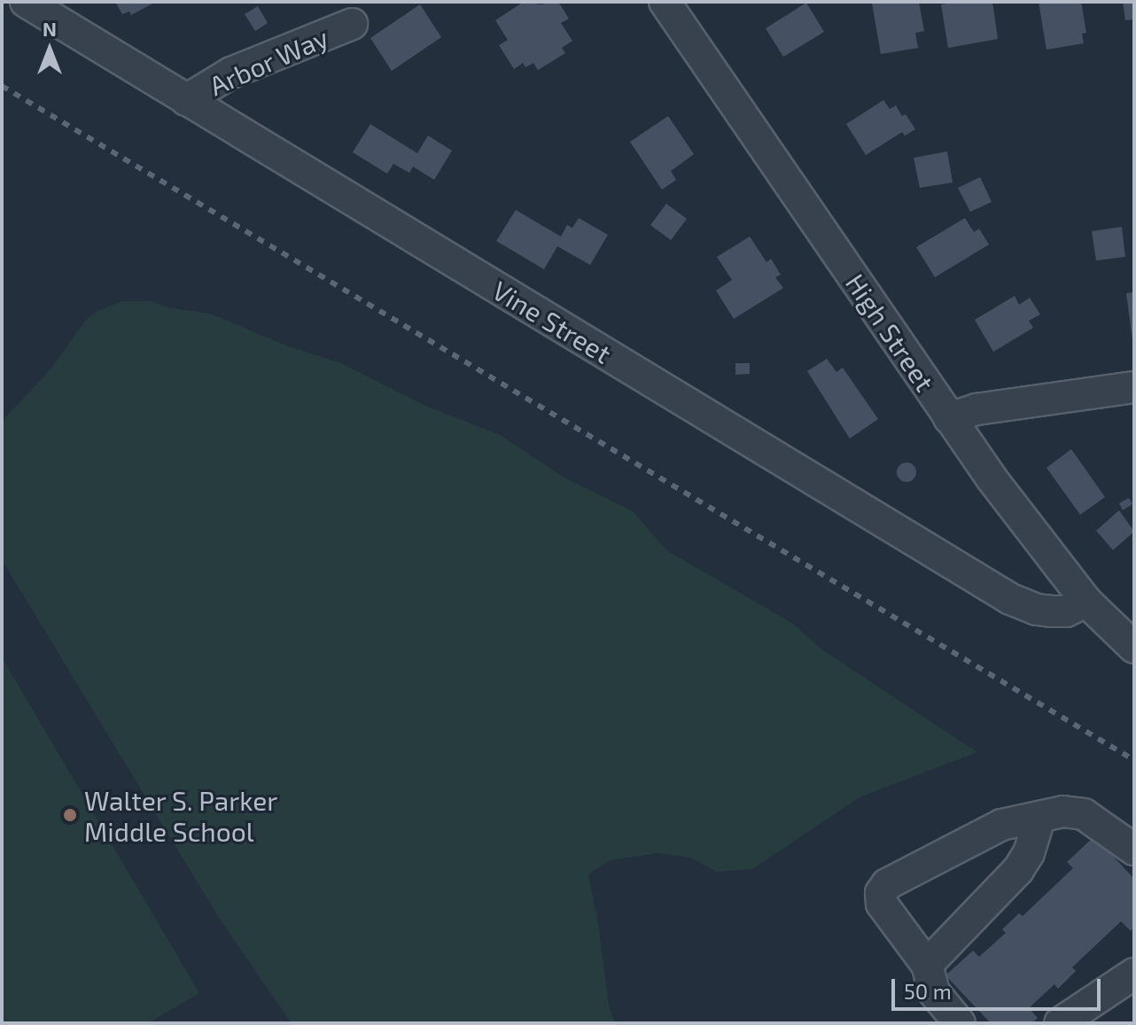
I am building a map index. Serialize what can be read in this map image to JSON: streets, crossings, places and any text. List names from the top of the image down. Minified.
{"streets":{"street":["Arbor Way","Vine Street","High Street"]},"crossings":[["Arbor Way","Vine Street"],["Vine Street","High Street"]],"places":["Walter S. Parker Middle School"],"scale_bar":"50 m","north":"top"}
